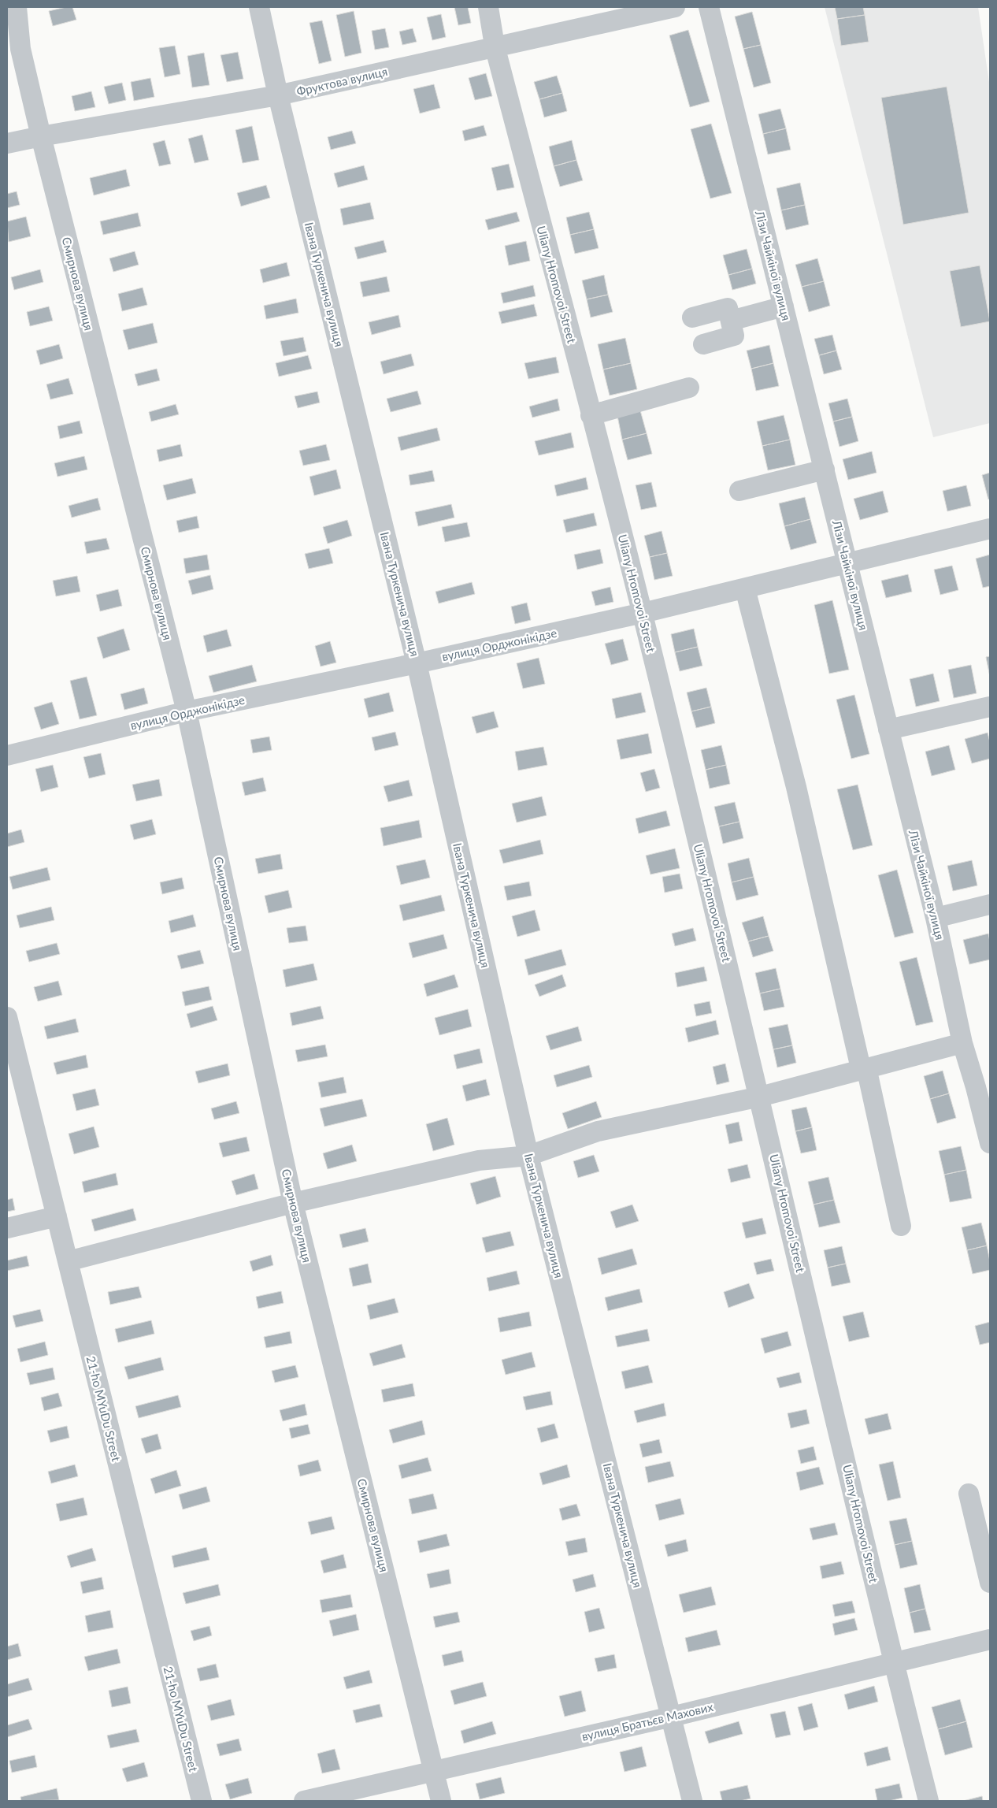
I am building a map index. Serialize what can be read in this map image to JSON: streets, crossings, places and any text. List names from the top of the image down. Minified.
{"streets":{"street":["Фруктова вулиця","Лізи Чайкіної вулиця","Смирнова вулиця","Івана Туркенича вулиця","Uliany Hromovoi Street","вулиця Орджонікідзе","21-ho MYuDu Street","вулиця Братьєв Махових"]},"crossings":[["Фруктова вулиця","Смирнова вулиця"],["Фруктова вулиця","Івана Туркенича вулиця"],["Фруктова вулиця","Uliany Hromovoi Street"],["Лізи Чайкіної вулиця","вулиця Орджонікідзе"],["Смирнова вулиця","вулиця Орджонікідзе"],["Смирнова вулиця","вулиця Братьєв Махових"],["Івана Туркенича вулиця","вулиця Орджонікідзе"],["Івана Туркенича вулиця","вулиця Братьєв Махових"],["Uliany Hromovoi Street","вулиця Орджонікідзе"],["Uliany Hromovoi Street","вулиця Братьєв Махових"]]}
